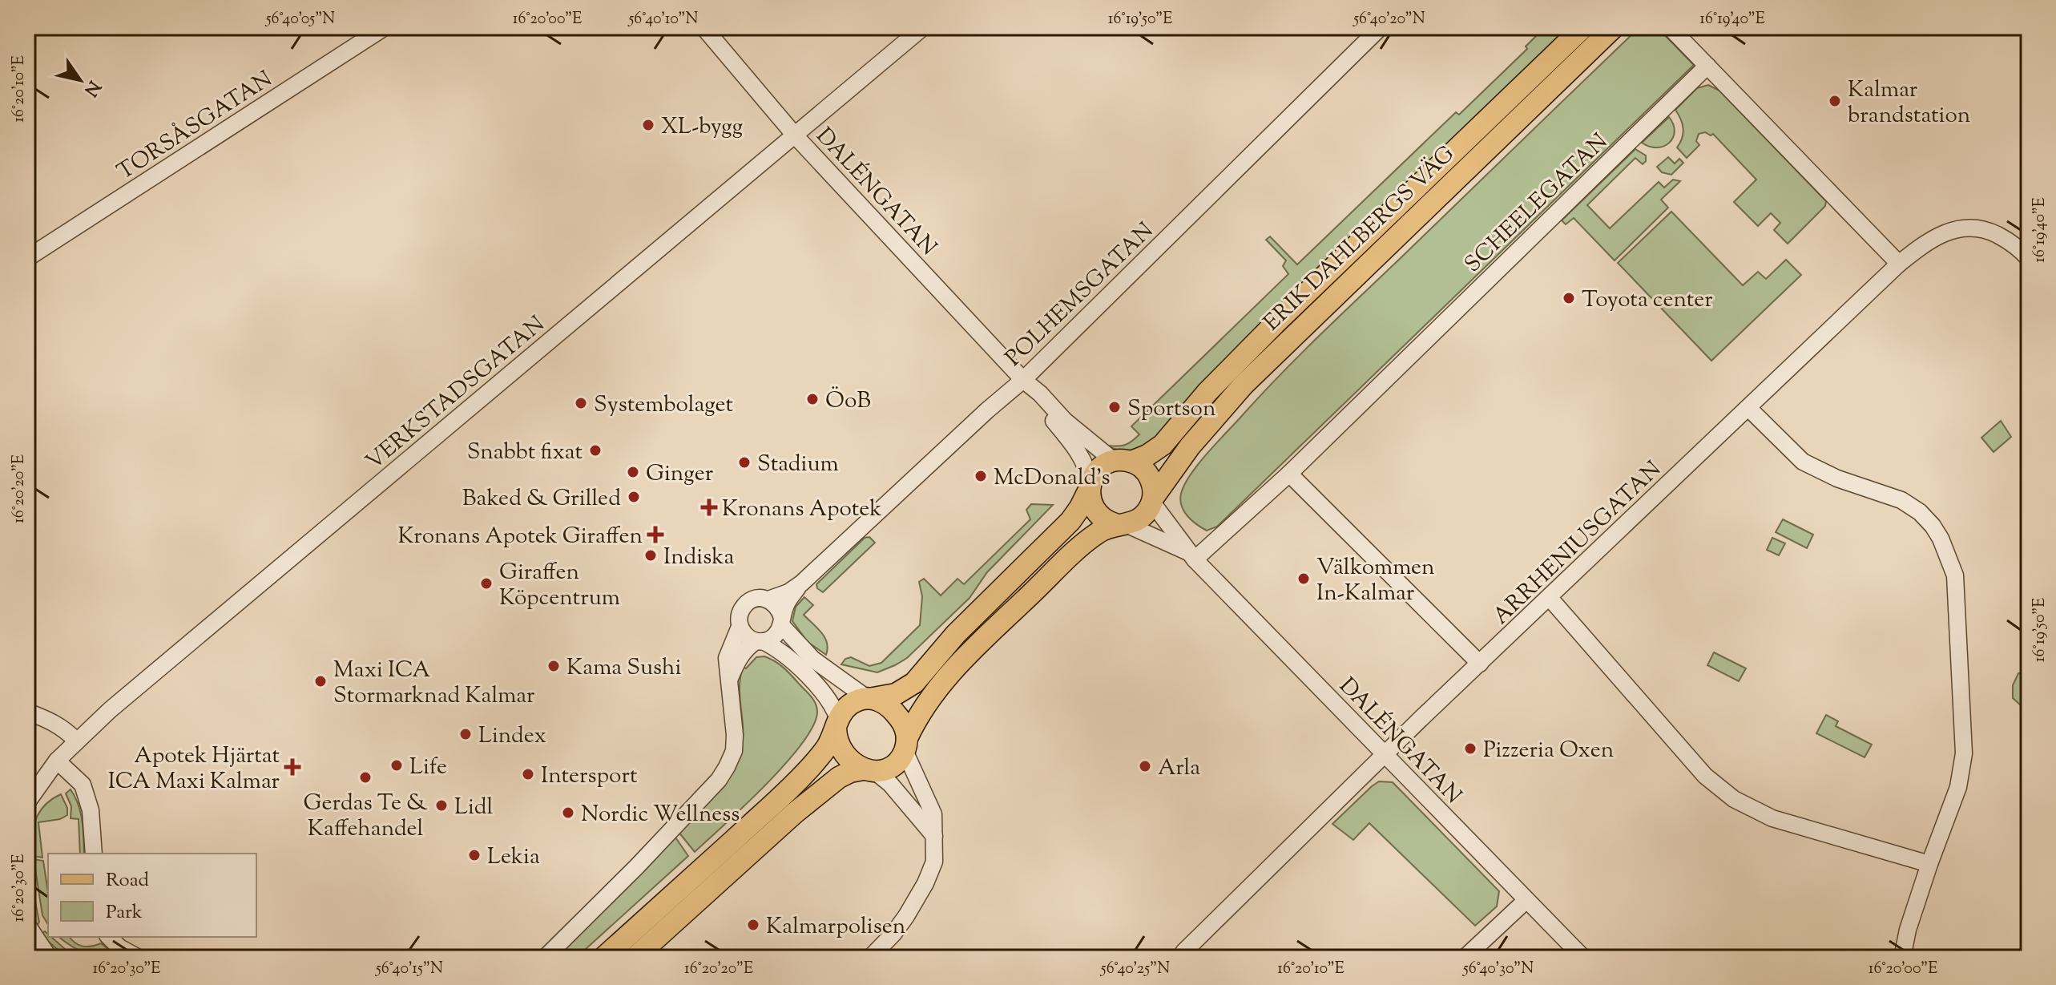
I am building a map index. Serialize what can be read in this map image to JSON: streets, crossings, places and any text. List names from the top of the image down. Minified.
{"streets":{"main road":["ERIK DAHLBERGS VÄG"],"street":["TORSÅSGATAN","DALÉNGATAN","SCHEELEGATAN","POLHEMSGATAN","VERKSTADSGATAN","ARRHENIUSGATAN"]},"crossings":[["DALÉNGATAN","SCHEELEGATAN"],["DALÉNGATAN","ERIK DAHLBERGS VÄG"],["DALÉNGATAN","POLHEMSGATAN"],["DALÉNGATAN","VERKSTADSGATAN"],["DALÉNGATAN","ARRHENIUSGATAN"]],"places":{"other":["Kalmar brandstation","XL-bygg","Toyota center","ÖoB","Systembolaget","Sportson","Snabbt fixat","Stadium","Ginger","McDonald's","Baked & Grilled","Indiska","Välkommen In-Kalmar","Giraffen Köpcentrum","Kama Sushi","Maxi ICA Stormarknad Kalmar","Lindex","Pizzeria Oxen","Life","Arla","Intersport","Gerdas Te & Kaffehandel","Lidl","Nordic Wellness","Lekia","Kalmarpolisen"],"health":["Kronans Apotek","Kronans Apotek Giraffen","Apotek Hjärtat ICA Maxi Kalmar"]},"legend":["Road","Park"],"north":"bottom right","coordinates":["56°40'05\"N","16°20'00\"E","56°40'10\"N","16°19'50\"E","56°40'20\"N","16°19'40\"E","16°20'10\"E","16°20'20\"E","16°20'30\"E","56°40'15\"N","56°40'25\"N","56°40'30\"N"]}
